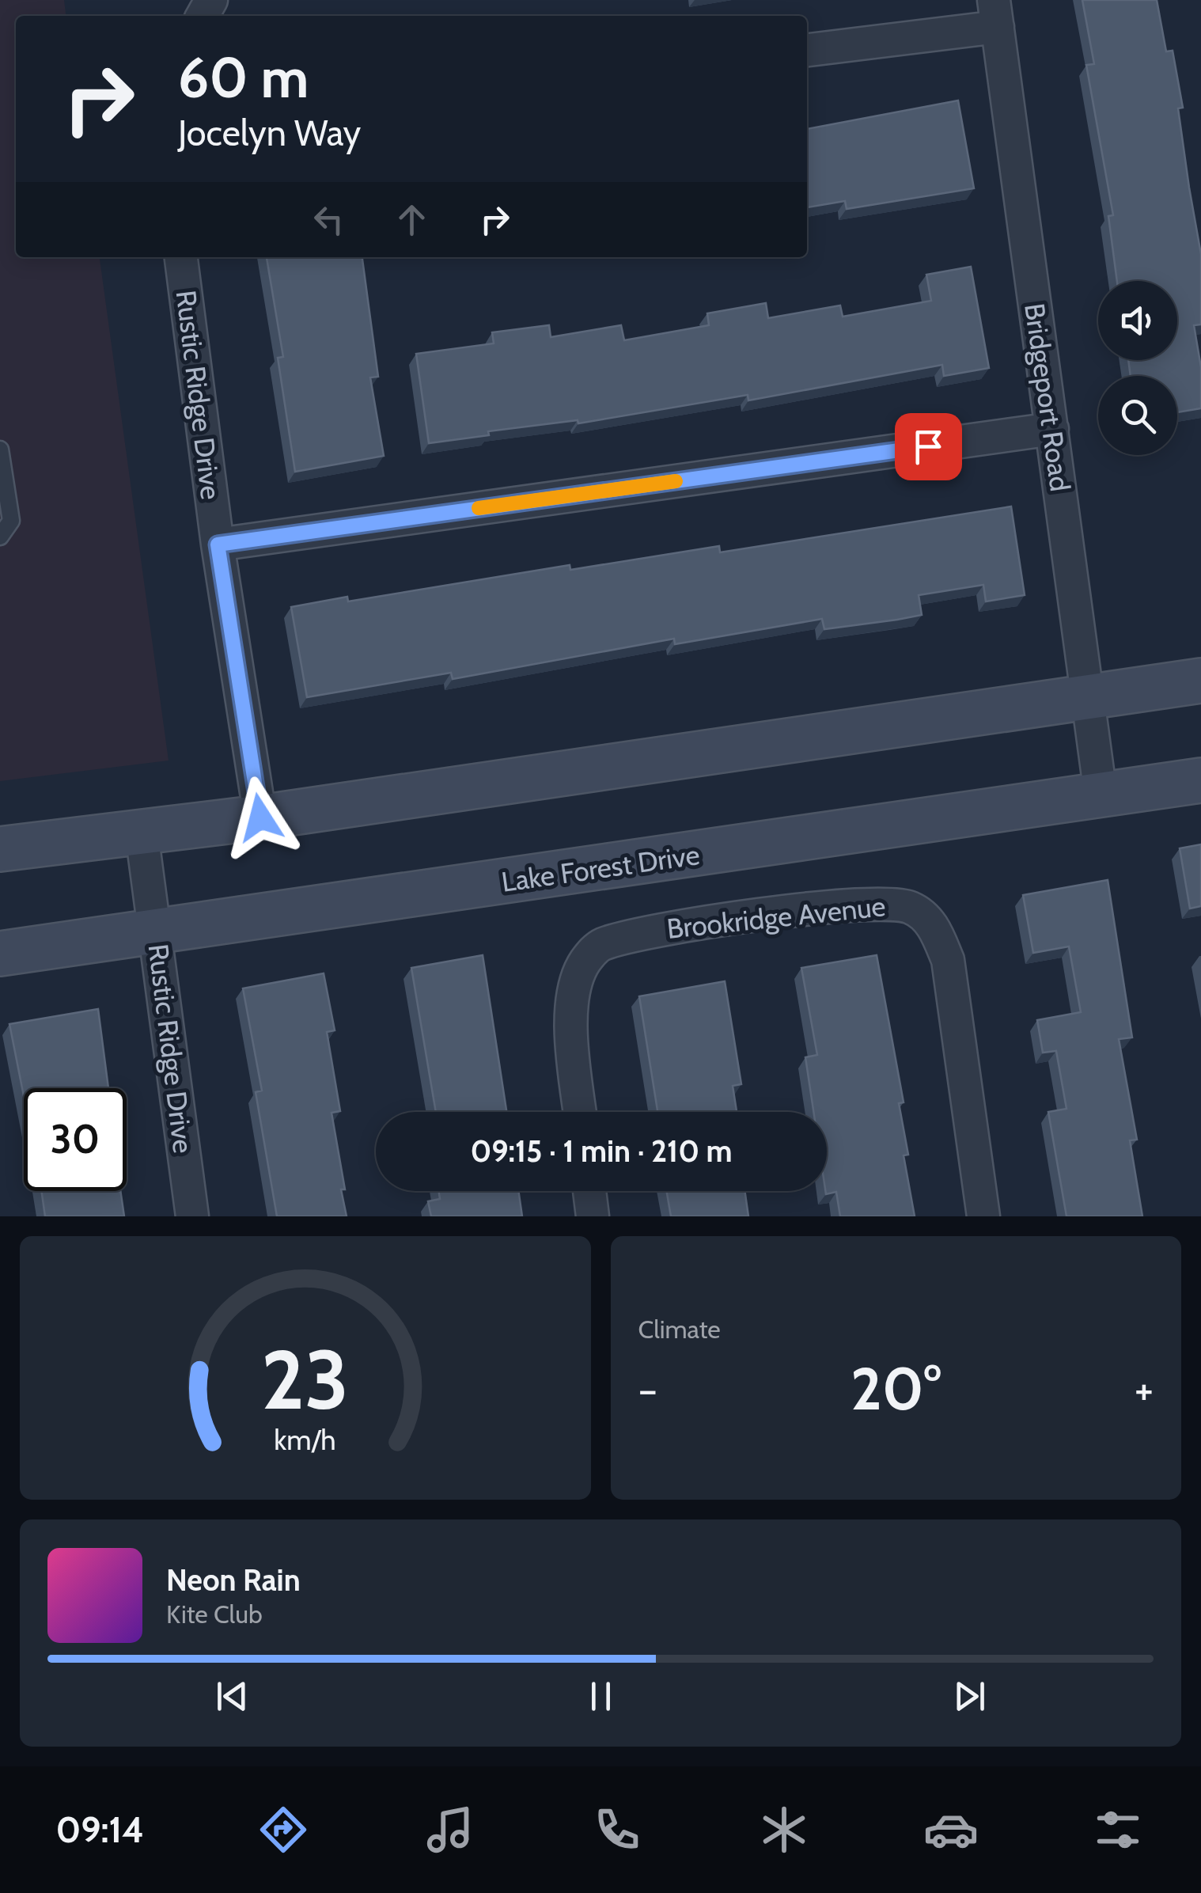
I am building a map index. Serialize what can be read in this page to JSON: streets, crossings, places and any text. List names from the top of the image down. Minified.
{"streets":{"main road":["Lake Forest Drive"],"street":["Rustic Ridge Drive","Bridgeport Road","Brookridge Avenue"]},"crossings":[["Rustic Ridge Drive","Lake Forest Drive"],["Bridgeport Road","Lake Forest Drive"]],"page":{"turn":["60 m","Jocelyn Way"],"limit":"30","trip":"09:15 · 1 min · 210 m","tile":"Climate","heat":["−","20°","+"],"song":["Neon Rain","Kite Club"],"tabs":"09:14","gauge":["23","km/h"]}}
